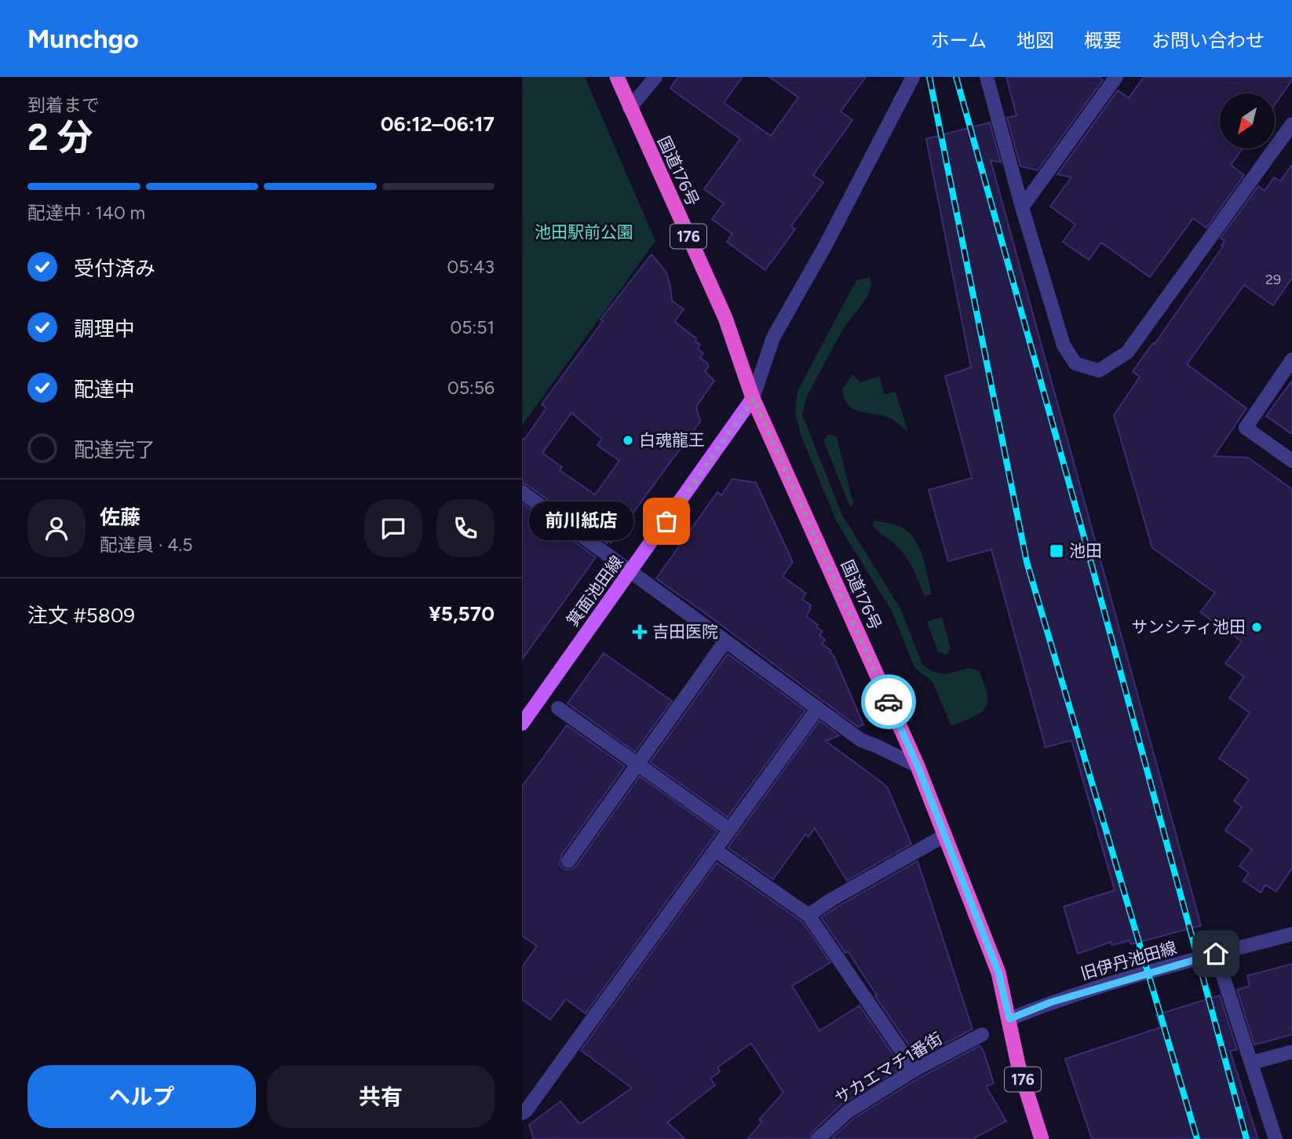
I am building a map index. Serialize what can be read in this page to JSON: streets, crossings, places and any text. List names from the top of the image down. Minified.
{"streets":{"highway":["国道176号","176"],"main road":["箕面池田線"],"street":["旧伊丹池田線","サカエマチ1番街"]},"crossings":[["国道176号","箕面池田線"],["国道176号","旧伊丹池田線"]],"parks":["池田駅前公園"],"places":{"other":["白魂龍王","前川紙店","サンシティ池田"],"transit":["池田"],"health":["吉田医院"]},"house_numbers":["29"],"north":"bottom left","page":{"header":"Munchgo","nav":["ホーム","地図","概要","お問い合わせ"],"heading":["2 分","到着まで","06:12–06:17"],"panel":["佐藤","配達員 · 4.5","注文 #5809","¥5,570"],"bar":"配達中 · 140 m","list":[["受付済み","05:43"],["調理中","05:51"],["配達中","05:56"],"配達完了"],"bubble":"前川紙店","buttons":["ヘルプ","共有"]}}
